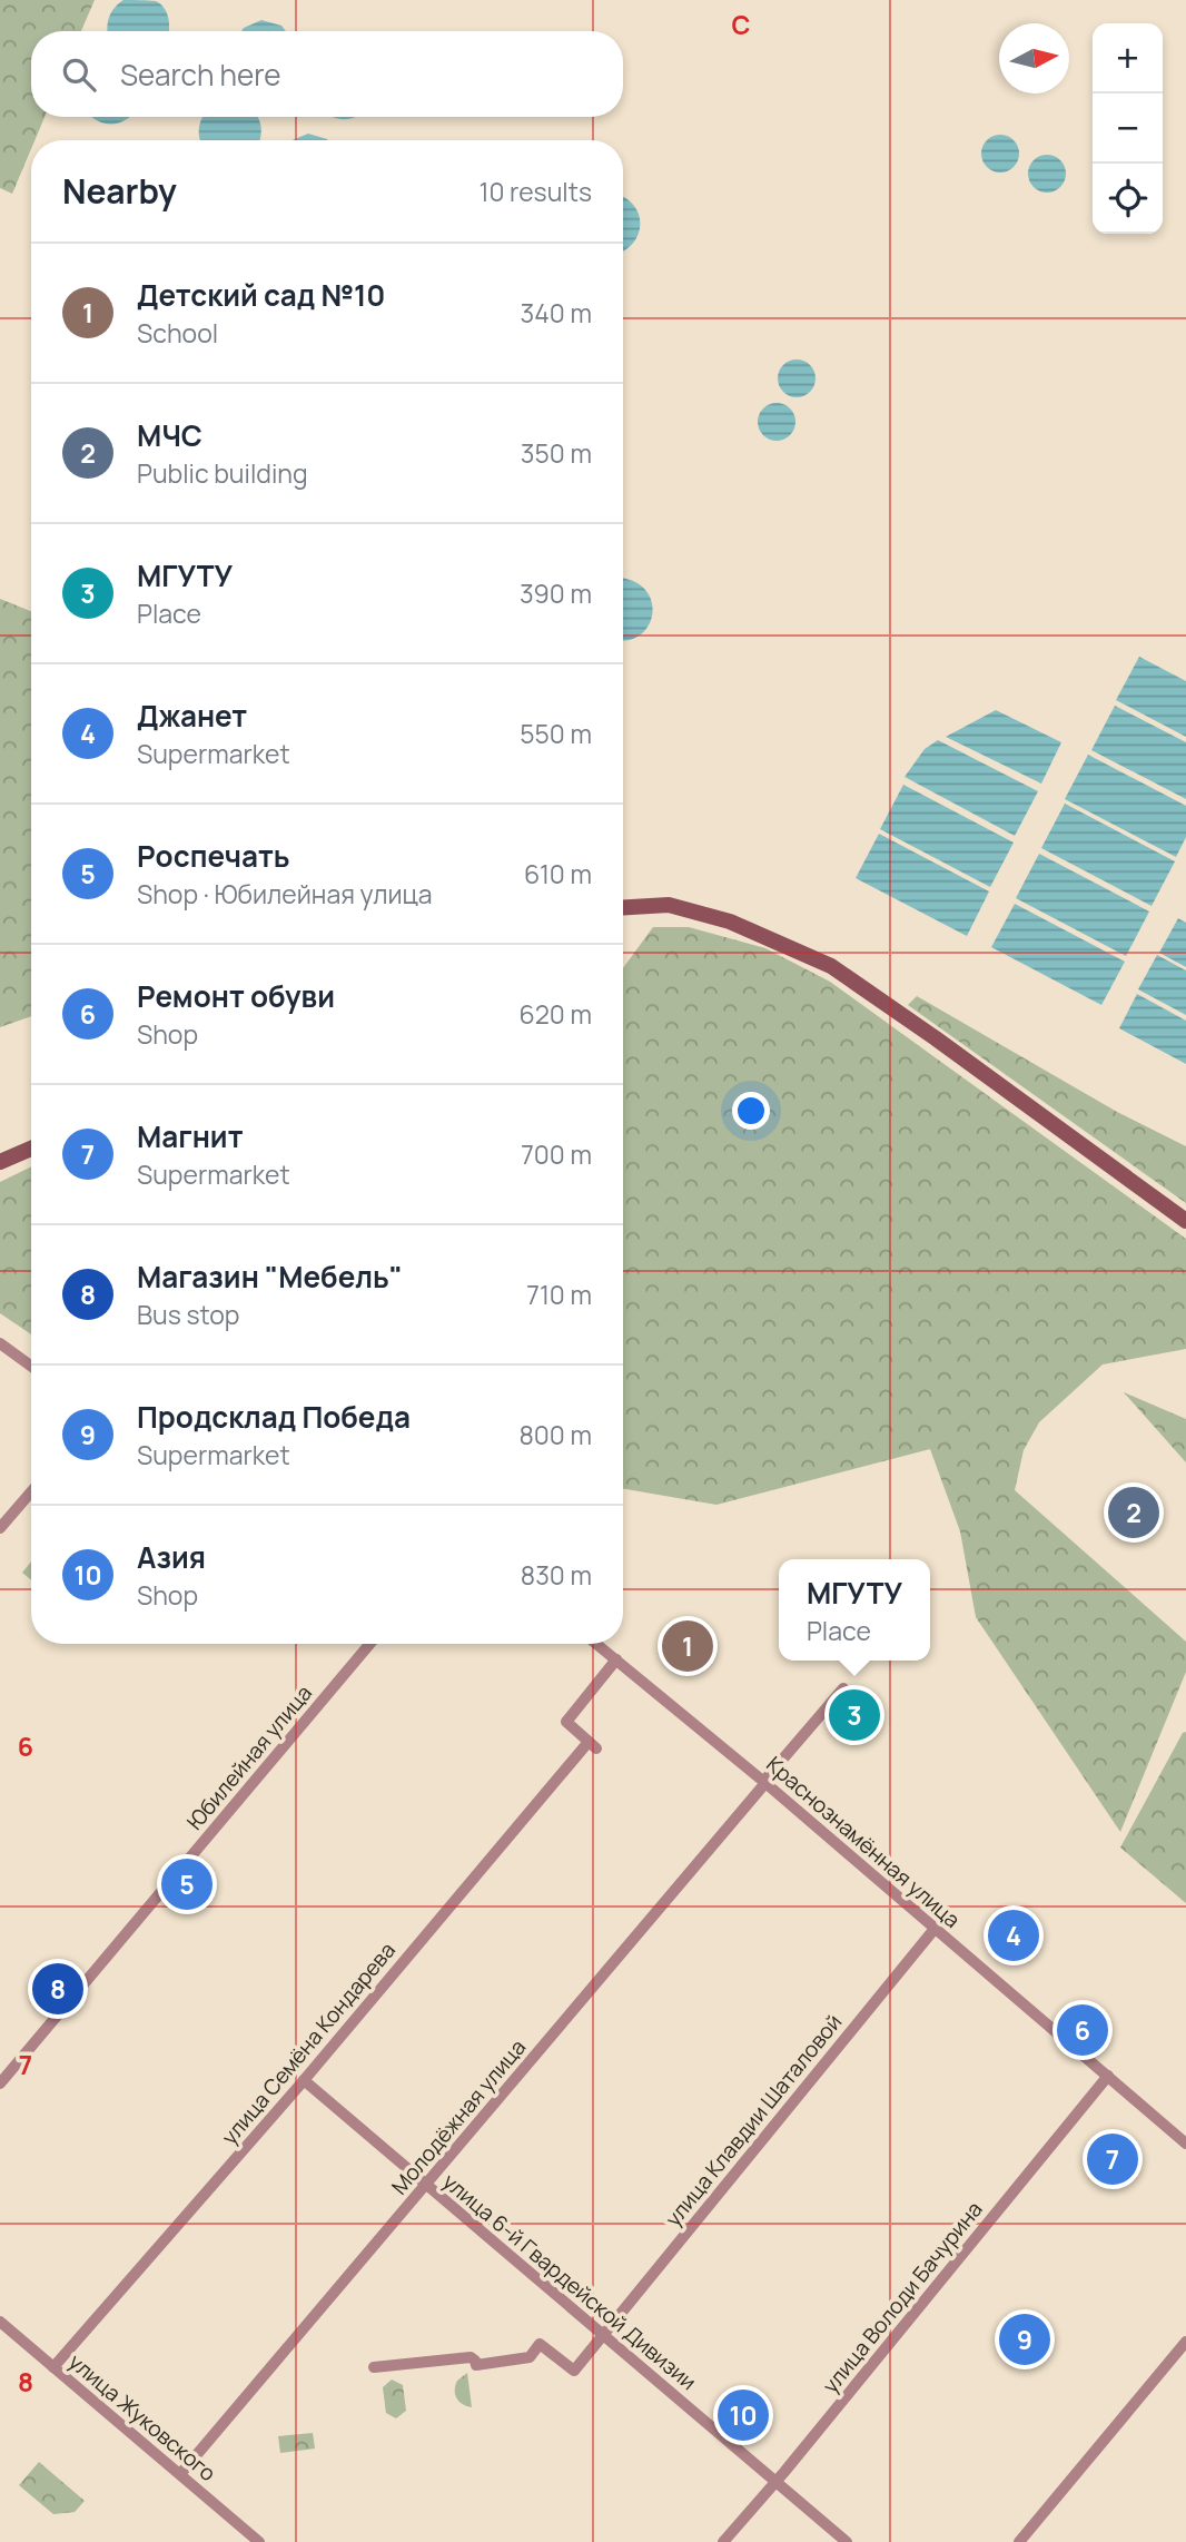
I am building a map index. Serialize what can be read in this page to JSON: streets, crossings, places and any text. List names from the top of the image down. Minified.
{"streets":{"street":["Юбилейная улица","Краснознамённая улица","улица Семёна Кондарева","Молодёжная улица","улица Клавдии Шаталовой","улица 6-й Гвардейской Дивизии","улица Володи Бачурина","улица Жуковского"]},"crossings":[["Краснознамённая улица","улица Семёна Кондарева"],["Краснознамённая улица","Молодёжная улица"],["Краснознамённая улица","улица Клавдии Шаталовой"],["Краснознамённая улица","улица Володи Бачурина"],["улица Семёна Кондарева","улица 6-й Гвардейской Дивизии"],["улица Семёна Кондарева","улица Жуковского"],["Молодёжная улица","улица 6-й Гвардейской Дивизии"],["Молодёжная улица","улица Жуковского"],["улица Клавдии Шаталовой","улица 6-й Гвардейской Дивизии"],["улица 6-й Гвардейской Дивизии","улица Володи Бачурина"]],"north":"right","page":{"map_buttons":["+","−"],"search":"Search here","heading":["Nearby","10 results"],"list":[{"mark":"1","name":"Детский сад №10","note":"School","value":"340 m"},{"mark":"2","name":"МЧС","note":"Public building","value":"350 m"},{"mark":"3","name":"МГУТУ","note":"Place","value":"390 m"},{"mark":"4","name":"Джанет","note":"Supermarket","value":"550 m"},{"mark":"5","name":"Роспечать","note":"Shop · Юбилейная улица","value":"610 m"},{"mark":"6","name":"Ремонт обуви","note":"Shop","value":"620 m"},{"mark":"7","name":"Магнит","note":"Supermarket","value":"700 m"},{"mark":"8","name":"Магазин \"Мебель\"","note":"Bus stop","value":"710 m"},{"mark":"9","name":"Продсклад Победа","note":"Supermarket","value":"800 m"},{"mark":"10","name":"Азия","note":"Shop","value":"830 m"}],"pins":["2","1","3","5","4","8","6","7","9","10"],"popup":["МГУТУ","Place"]},"grid":{"columns":["C"],"rows":["6","7","8"]}}
